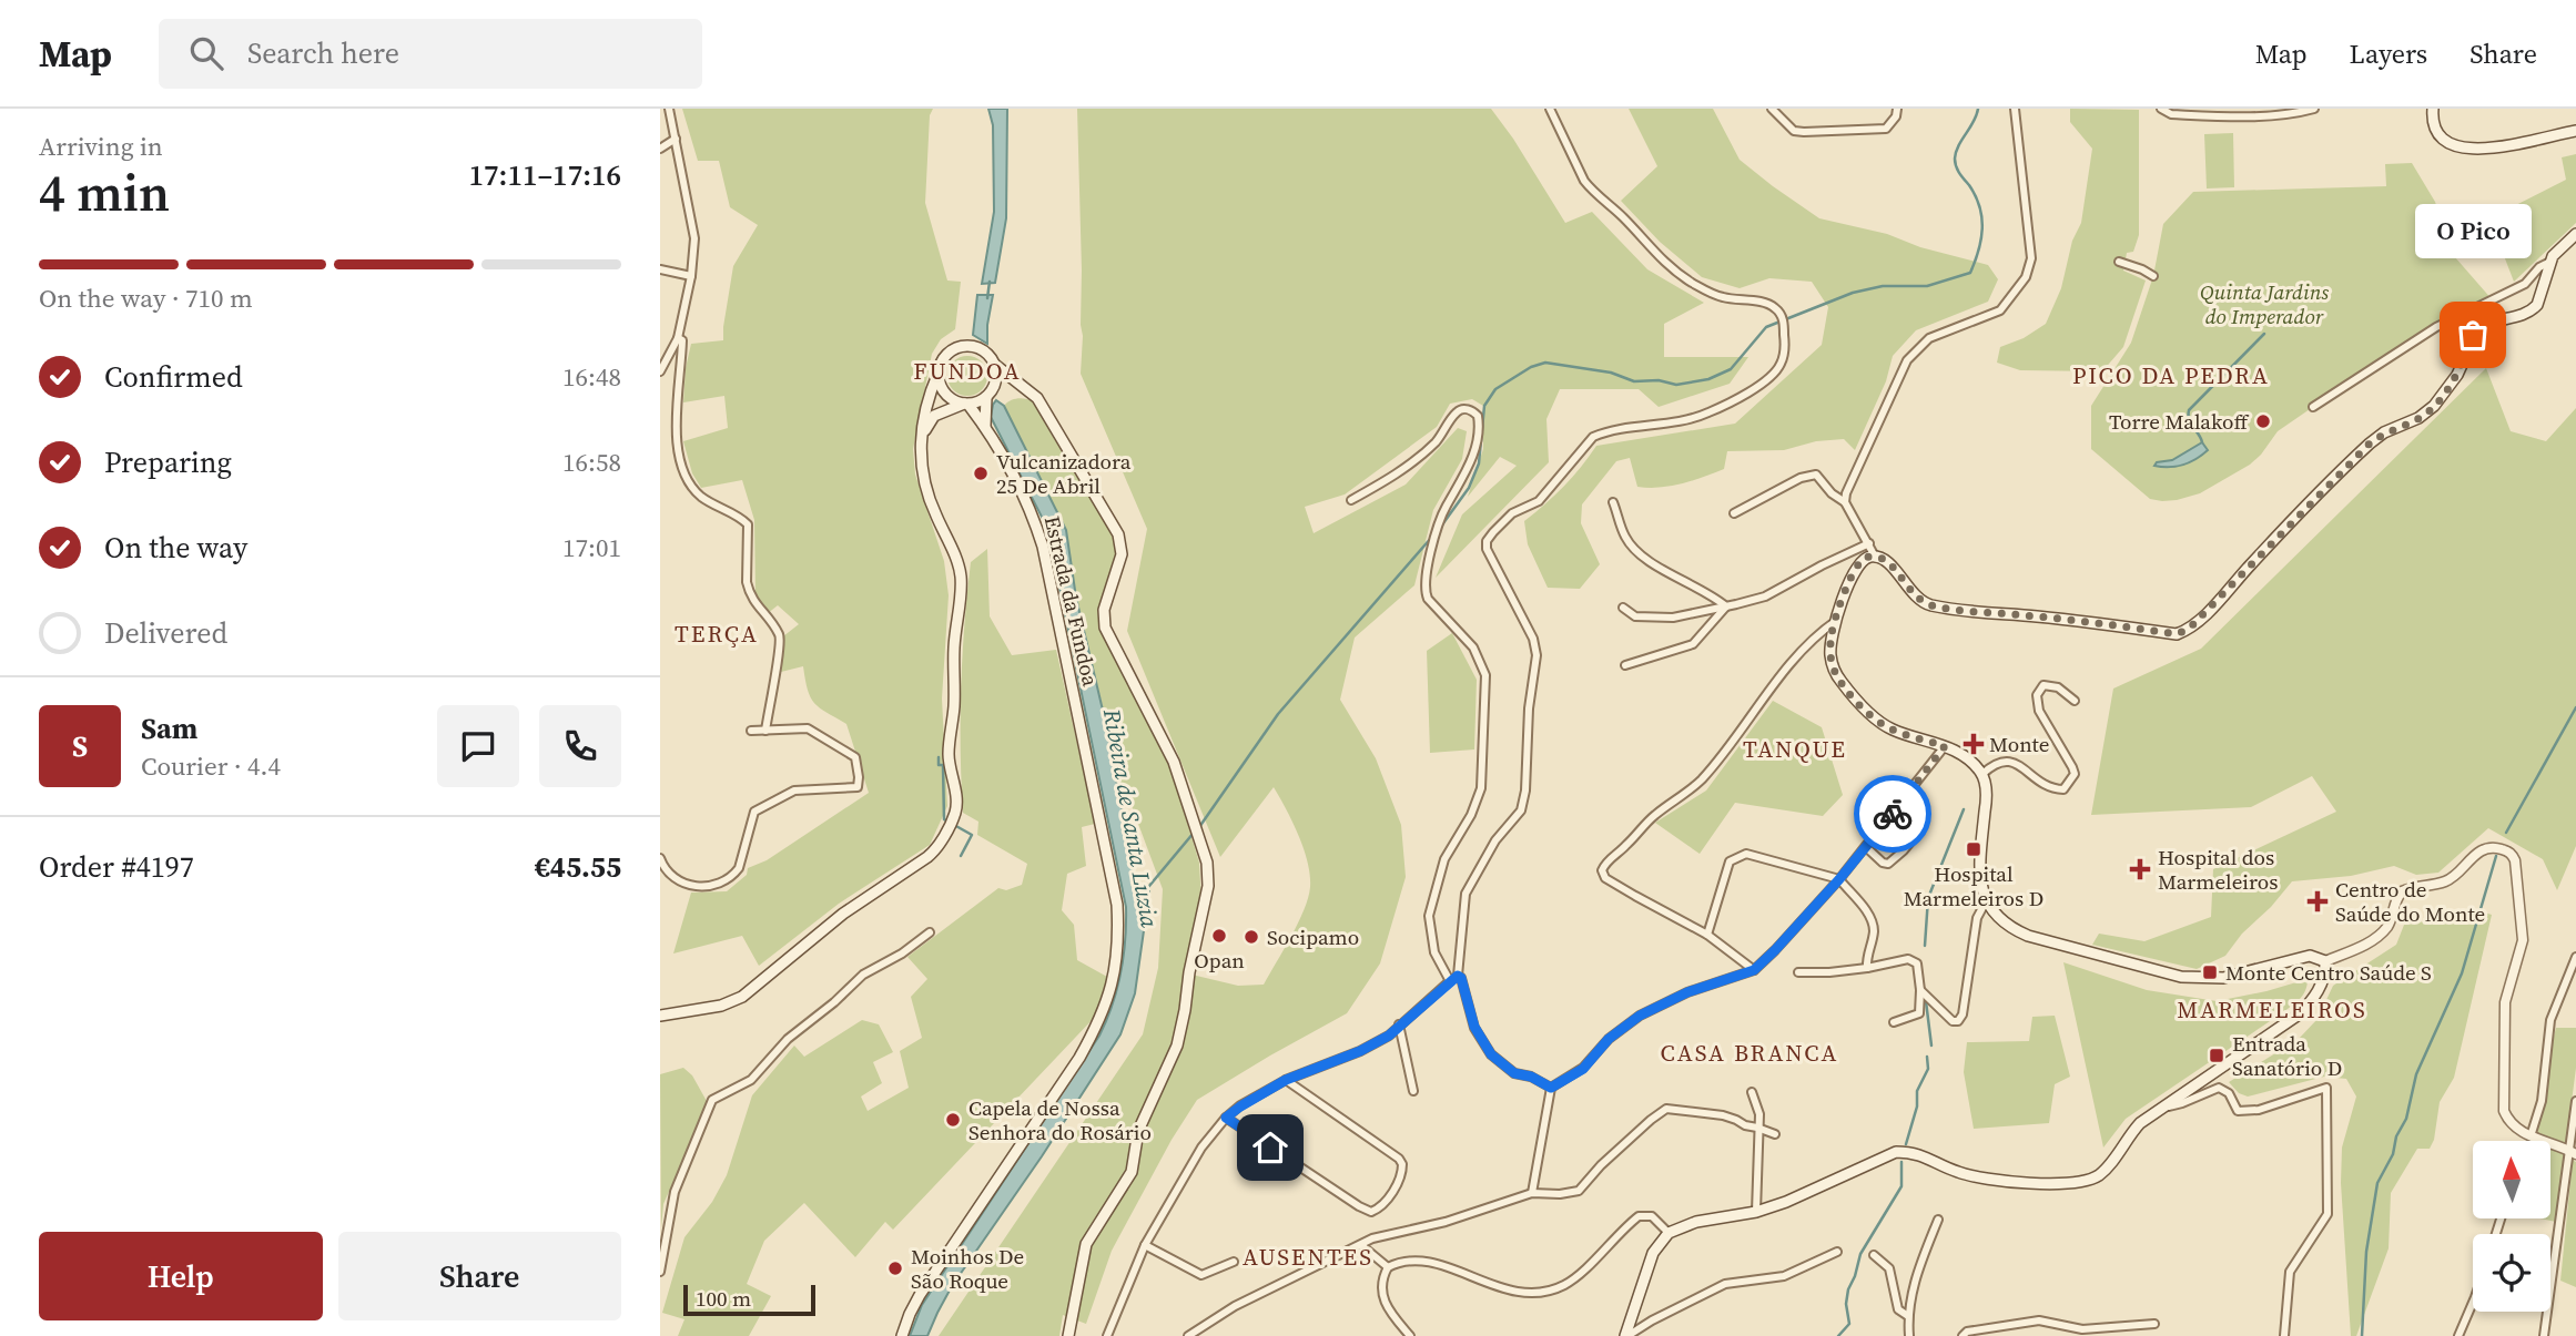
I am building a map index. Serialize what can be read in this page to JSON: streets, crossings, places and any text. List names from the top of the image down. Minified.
{"streets":{"main road":["Estrada da Fundoa"]},"districts":["FUNDOA","PICO DA PEDRA","TERÇA","TANQUE","MARMELEIROS","CASA BRANCA","AUSENTES"],"water":["Ribeira de Santa Luzia"],"parks":["Quinta Jardins do Imperador"],"places":{"other":["O Pico","Torre Malakoff","Vulcanizadora 25 De Abril","Opan","Socipamo","Capela de Nossa Senhora do Rosário","Moinhos De São Roque"],"health":["Monte","Hospital dos Marmeleiros","Centro de Saúde do Monte"],"transit":["Hospital Marmeleiros D","Monte Centro Saúde S","Entrada Sanatório D"]},"scale_bar":"100 m","north":"top","page":{"header":"Map","search":"Search here","nav":["Map","Layers","Share"],"heading":["4 min","Arriving in","17:11–17:16"],"panel":["Sam","Courier · 4.4","Order #4197","€45.55"],"bubble":"O Pico","bar":"On the way · 710 m","list":[["Confirmed","16:48"],["Preparing","16:58"],["On the way","17:01"],"Delivered"],"round":"S","buttons":["Help","Share"],"scale":"100 m"}}
